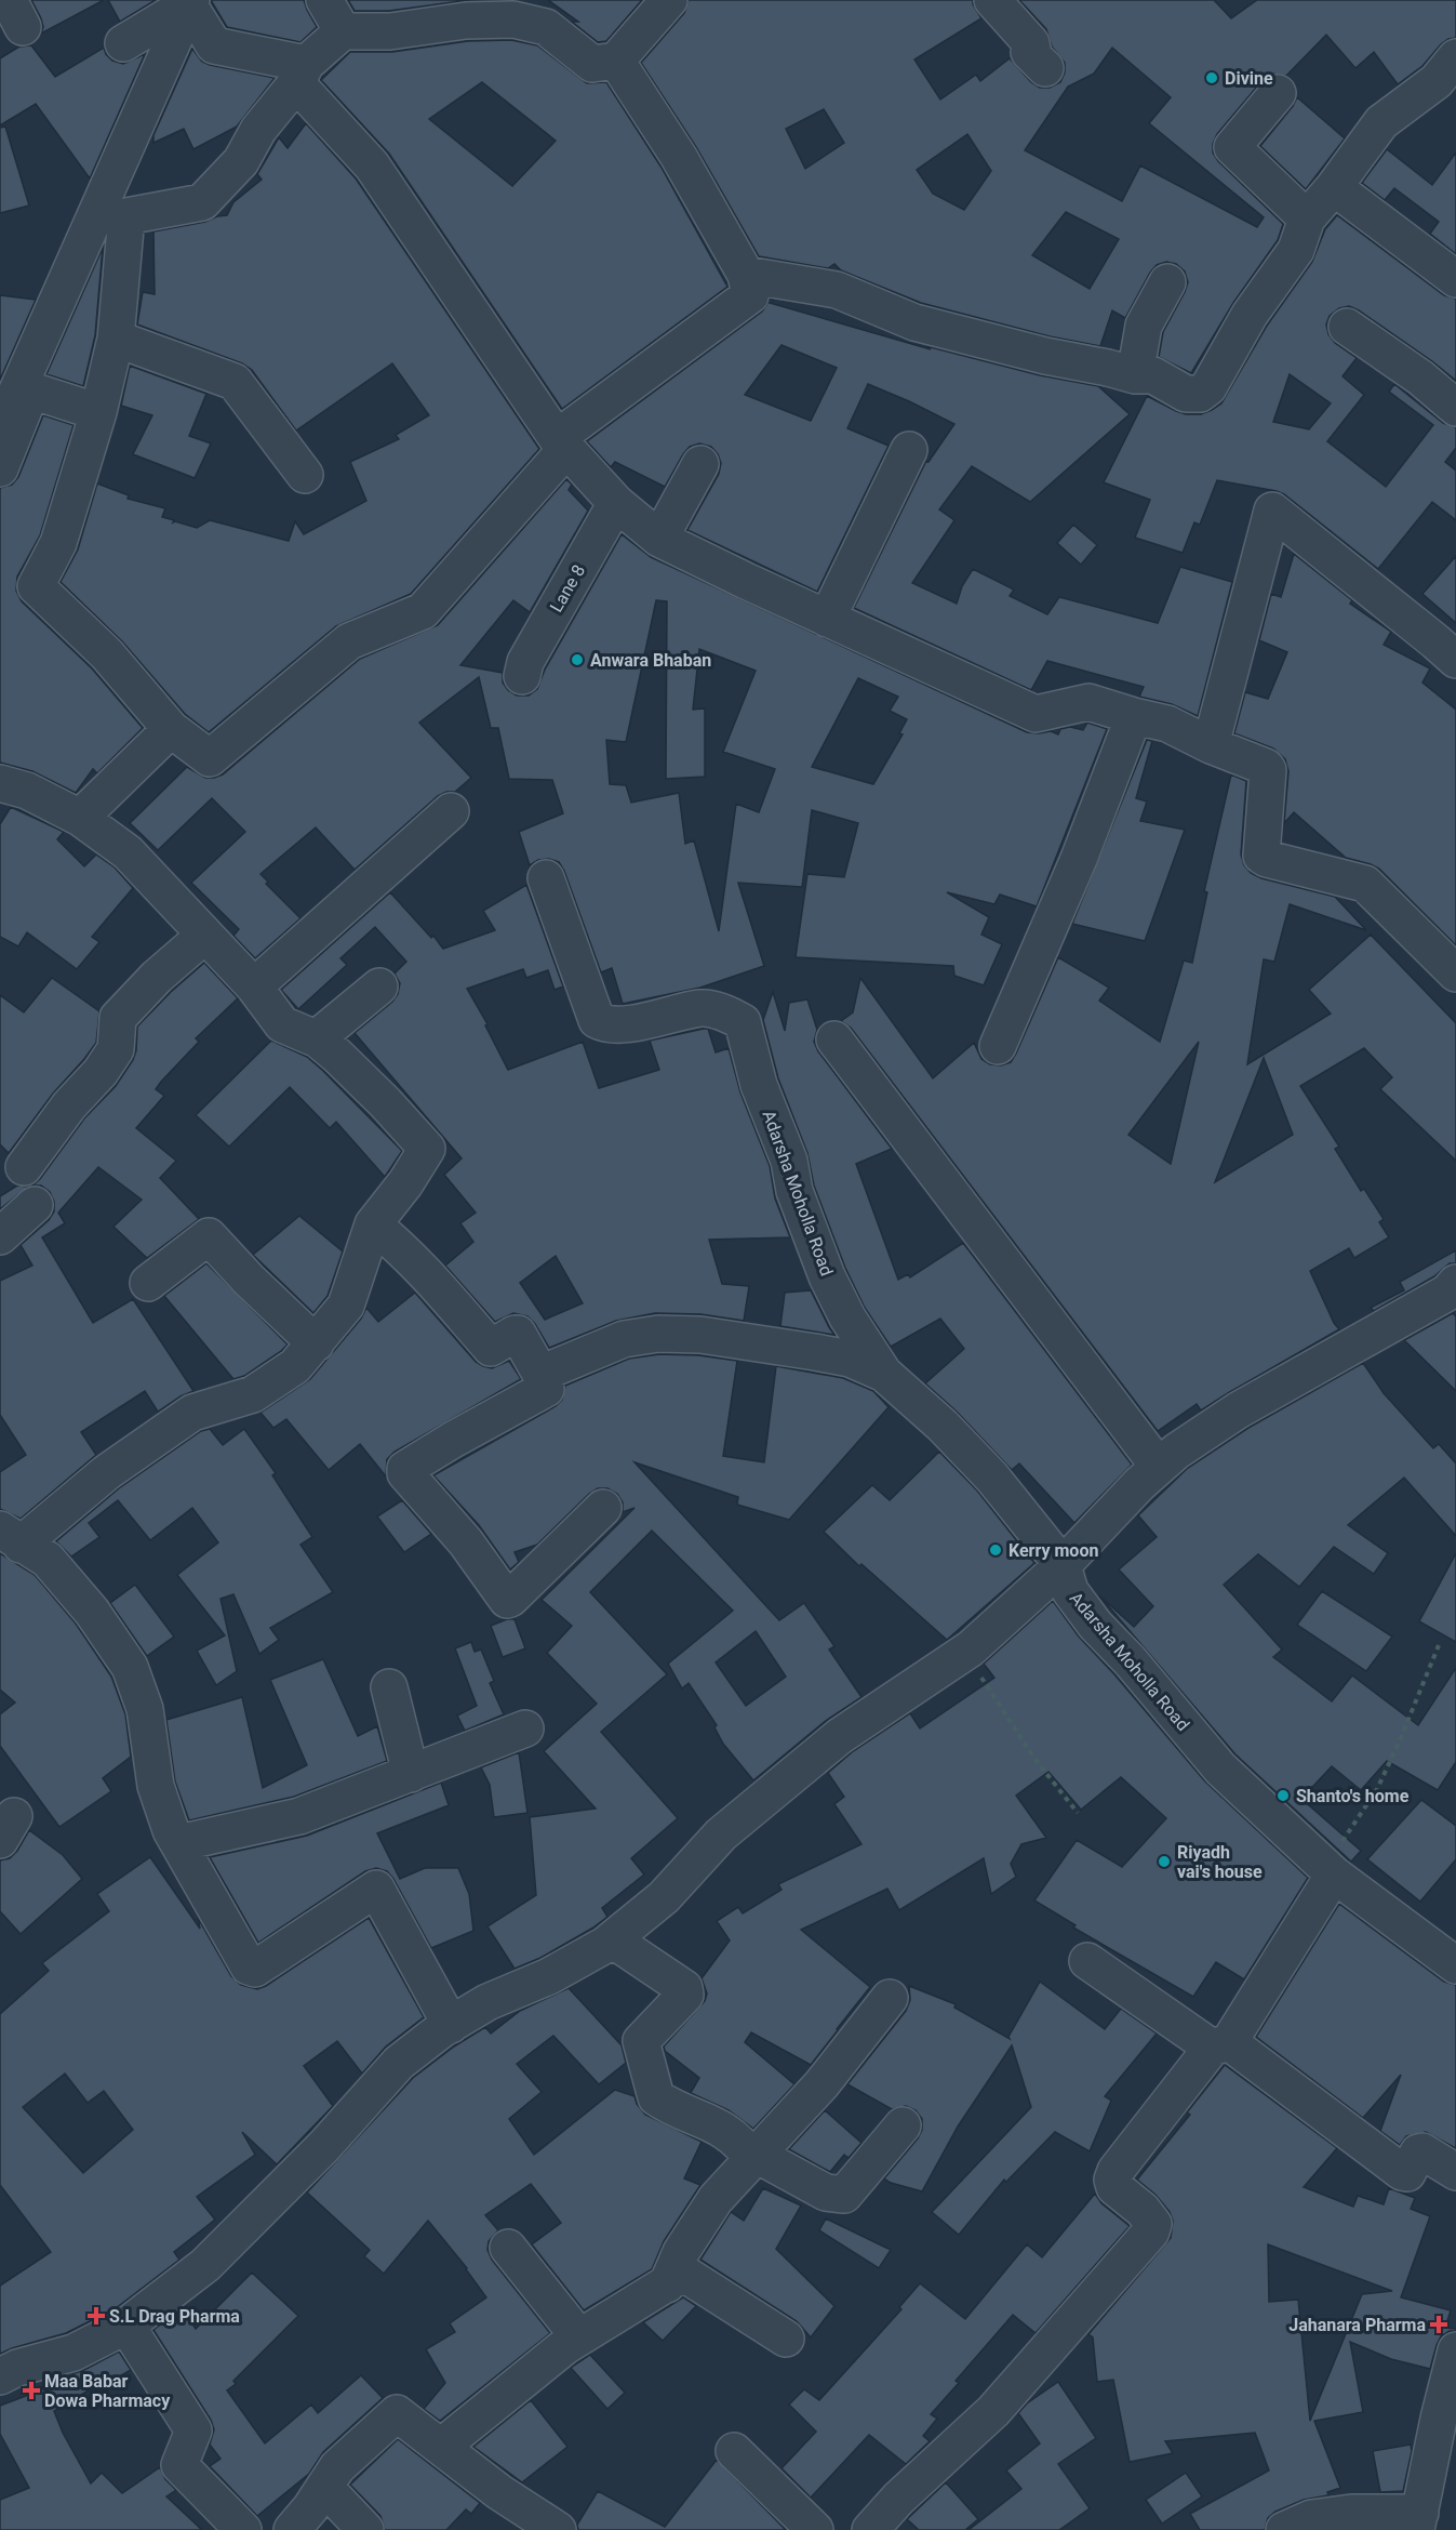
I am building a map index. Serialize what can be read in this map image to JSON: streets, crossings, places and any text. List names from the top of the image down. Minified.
{"streets":{"street":["Lane 8","Adarsha Moholla Road"]},"places":{"other":["Divine","Anwara Bhaban","Kerry moon","Shanto's home","Riyadh vai's house"],"health":["S.L Drag Pharma","Jahanara Pharma","Maa Babar Dowa Pharmacy"]}}
